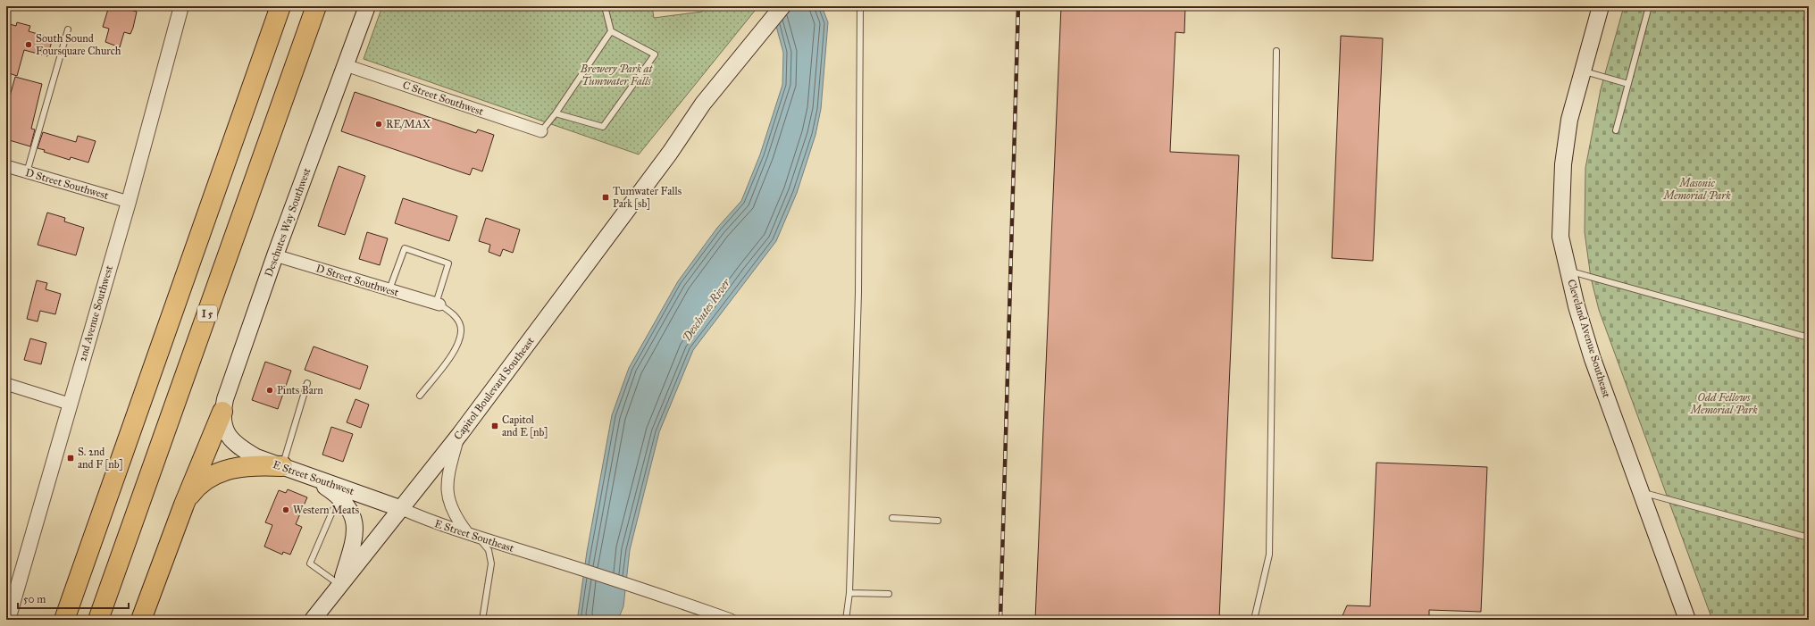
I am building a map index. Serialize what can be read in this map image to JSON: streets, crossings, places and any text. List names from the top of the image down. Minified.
{"streets":{"highway":["I 5"],"main road":["Deschutes Way Southwest","Cleveland Avenue Southeast","Capitol Boulevard Southeast","E Street Southwest"],"street":["C Street Southwest","D Street Southwest","2nd Avenue Southwest","E Street Southeast"]},"crossings":[["C Street Southwest","Deschutes Way Southwest"],["D Street Southwest","Deschutes Way Southwest"],["D Street Southwest","2nd Avenue Southwest"],["Deschutes Way Southwest","E Street Southwest"],["Capitol Boulevard Southeast","E Street Southwest"],["Capitol Boulevard Southeast","E Street Southeast"],["E Street Southwest","E Street Southeast"]],"water":["Deschutes River"],"parks":["Brewery Park at Tumwater Falls","Masonic Memorial Park","Odd Fellows Memorial Park"],"places":{"other":["South Sound Foursquare Church","RE/MAX","Pints Barn","Western Meats"],"transit":["Tumwater Falls Park [sb]","Capitol and E [nb]","S. 2nd and F [nb]"]},"scale_bar":"50 m"}
